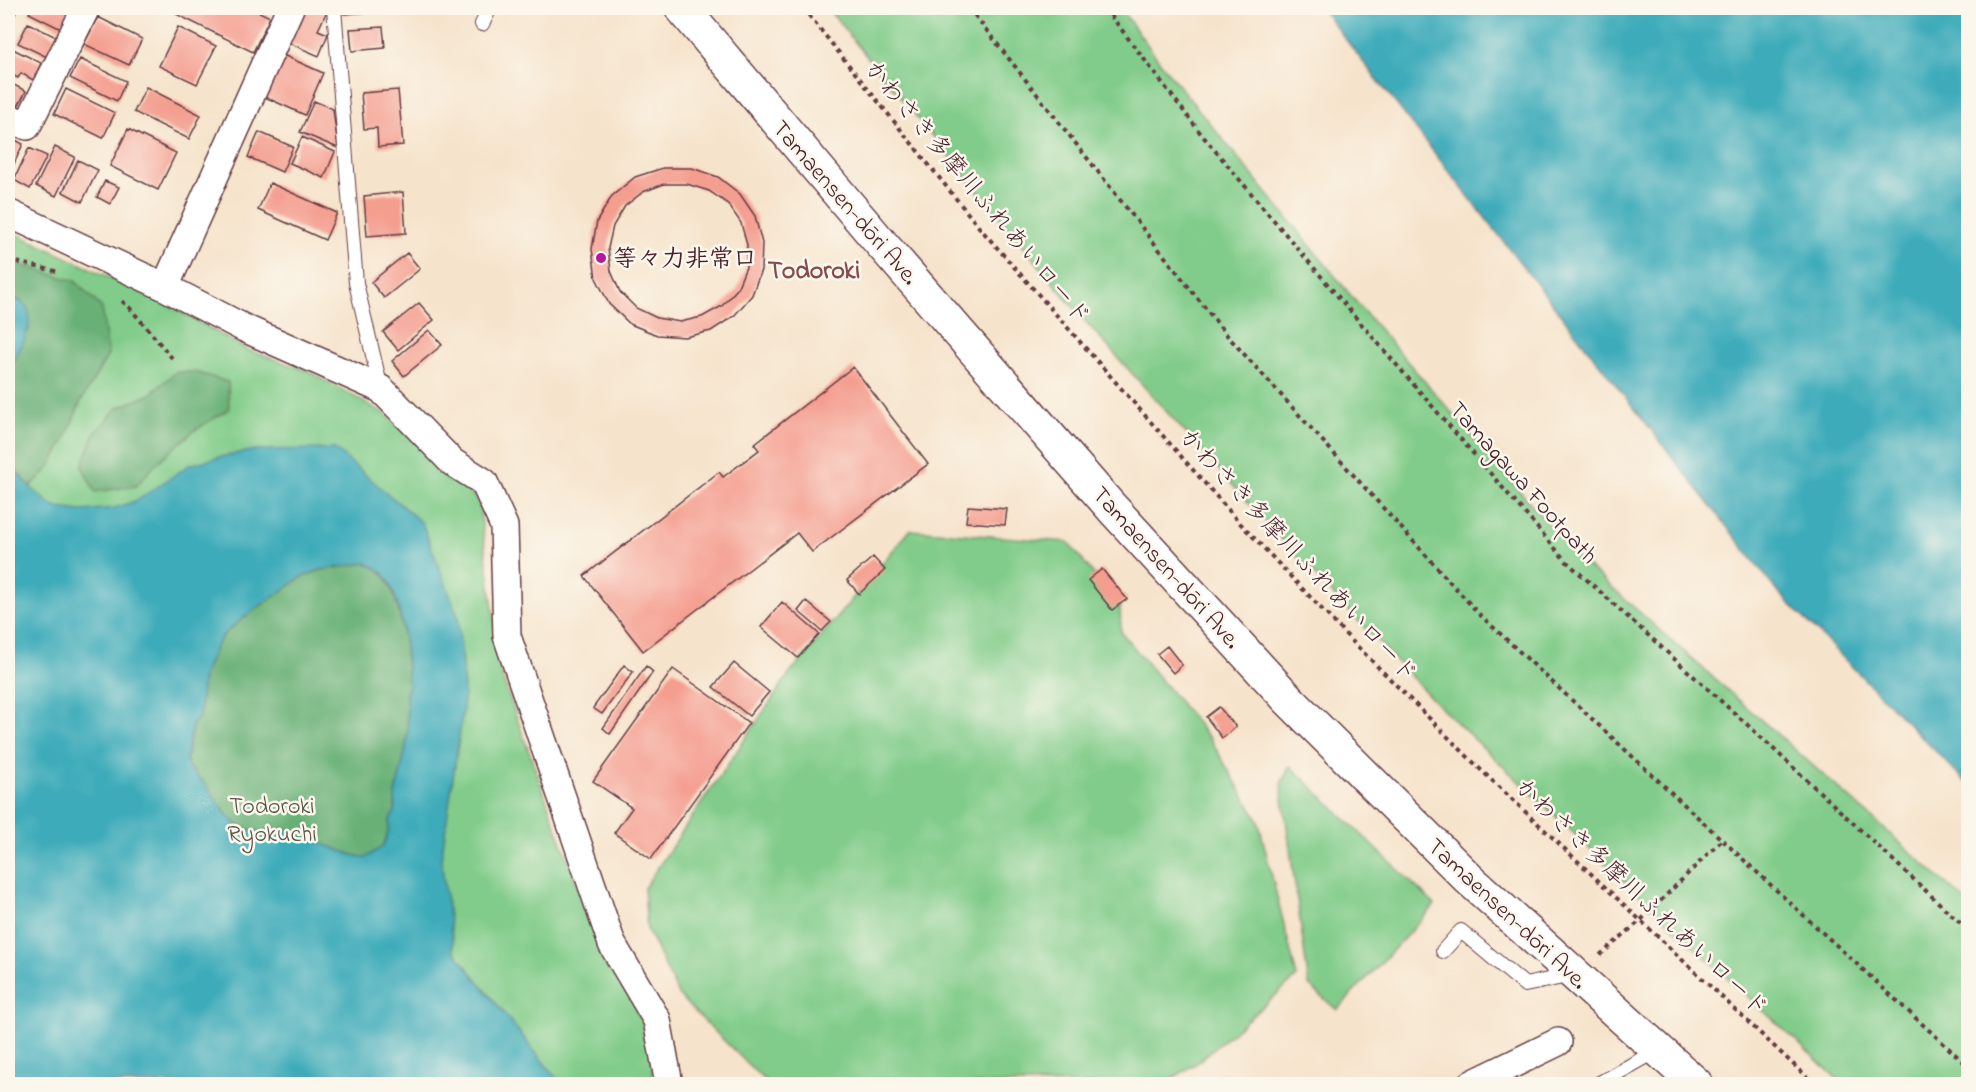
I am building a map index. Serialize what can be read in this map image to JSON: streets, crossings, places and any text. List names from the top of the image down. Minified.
{"streets":{"main road":["Tamaensen-dōri Ave."],"path":["かわさき多摩川ふれあいロード","Tamagawa Footpath"]},"districts":["Todoroki"],"parks":["Todoroki Ryokuchi"],"places":["等々力非常口"]}
